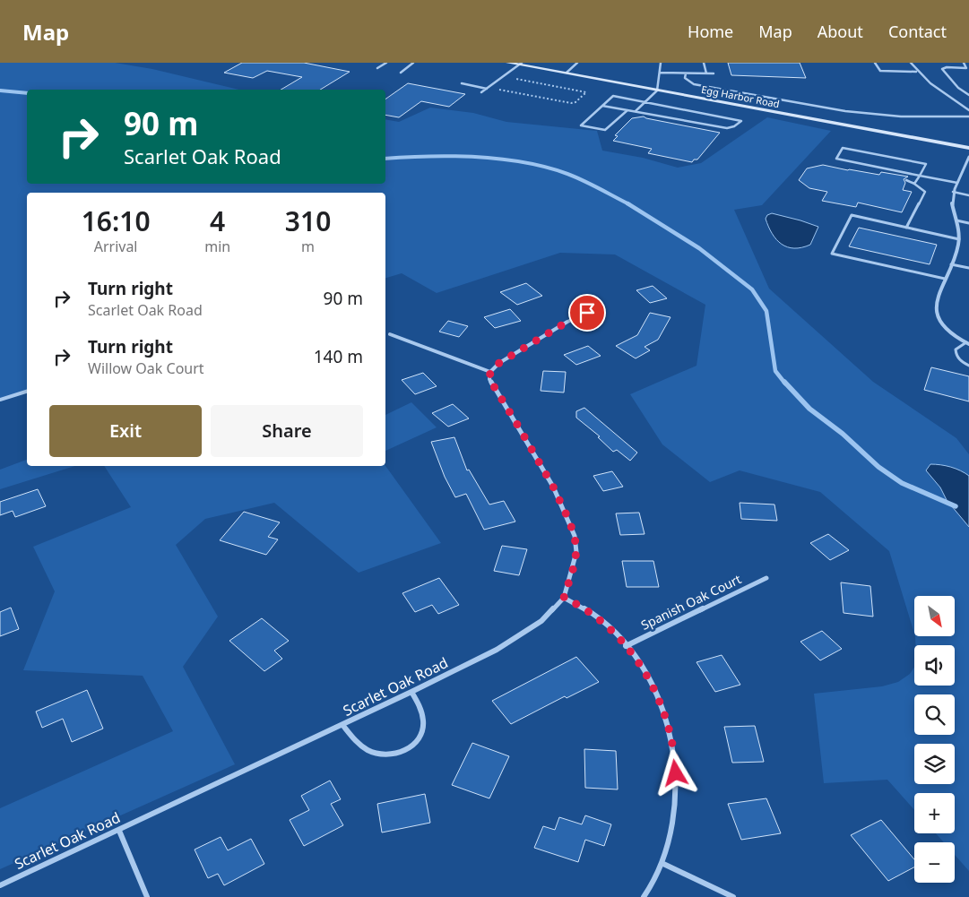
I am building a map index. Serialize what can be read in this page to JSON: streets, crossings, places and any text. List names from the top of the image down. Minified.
{"streets":{"main road":["Egg Harbor Road"],"street":["Spanish Oak Court","Scarlet Oak Road"]},"north":"bottom right","page":{"header":"Map","nav":["Home","Map","About","Contact"],"turn":["90 m","Scarlet Oak Road"],"eta":["16:10","Arrival","4","min","310","m"],"list":[{"name":"Turn right","note":"Scarlet Oak Road","value":"90 m"},{"name":"Turn right","note":"Willow Oak Court","value":"140 m"}],"buttons":["Exit","Share"],"map_buttons":["+","−"]}}
